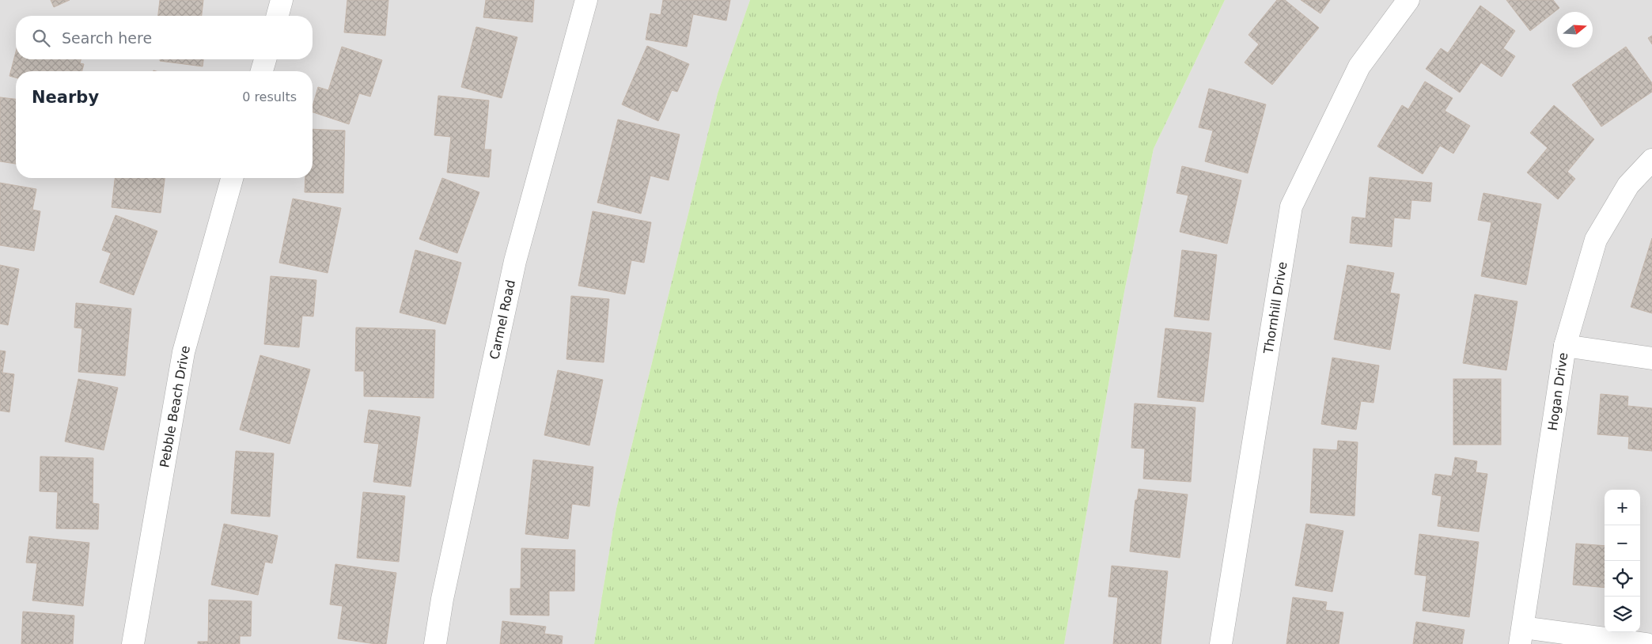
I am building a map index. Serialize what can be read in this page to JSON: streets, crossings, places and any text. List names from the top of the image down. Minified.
{"streets":{"street":["Thornhill Drive","Carmel Road","Hogan Drive","Pebble Beach Drive"]},"north":"right","page":{"search":"Search here","heading":["Nearby","0 results"],"map_buttons":["+","−"]}}
